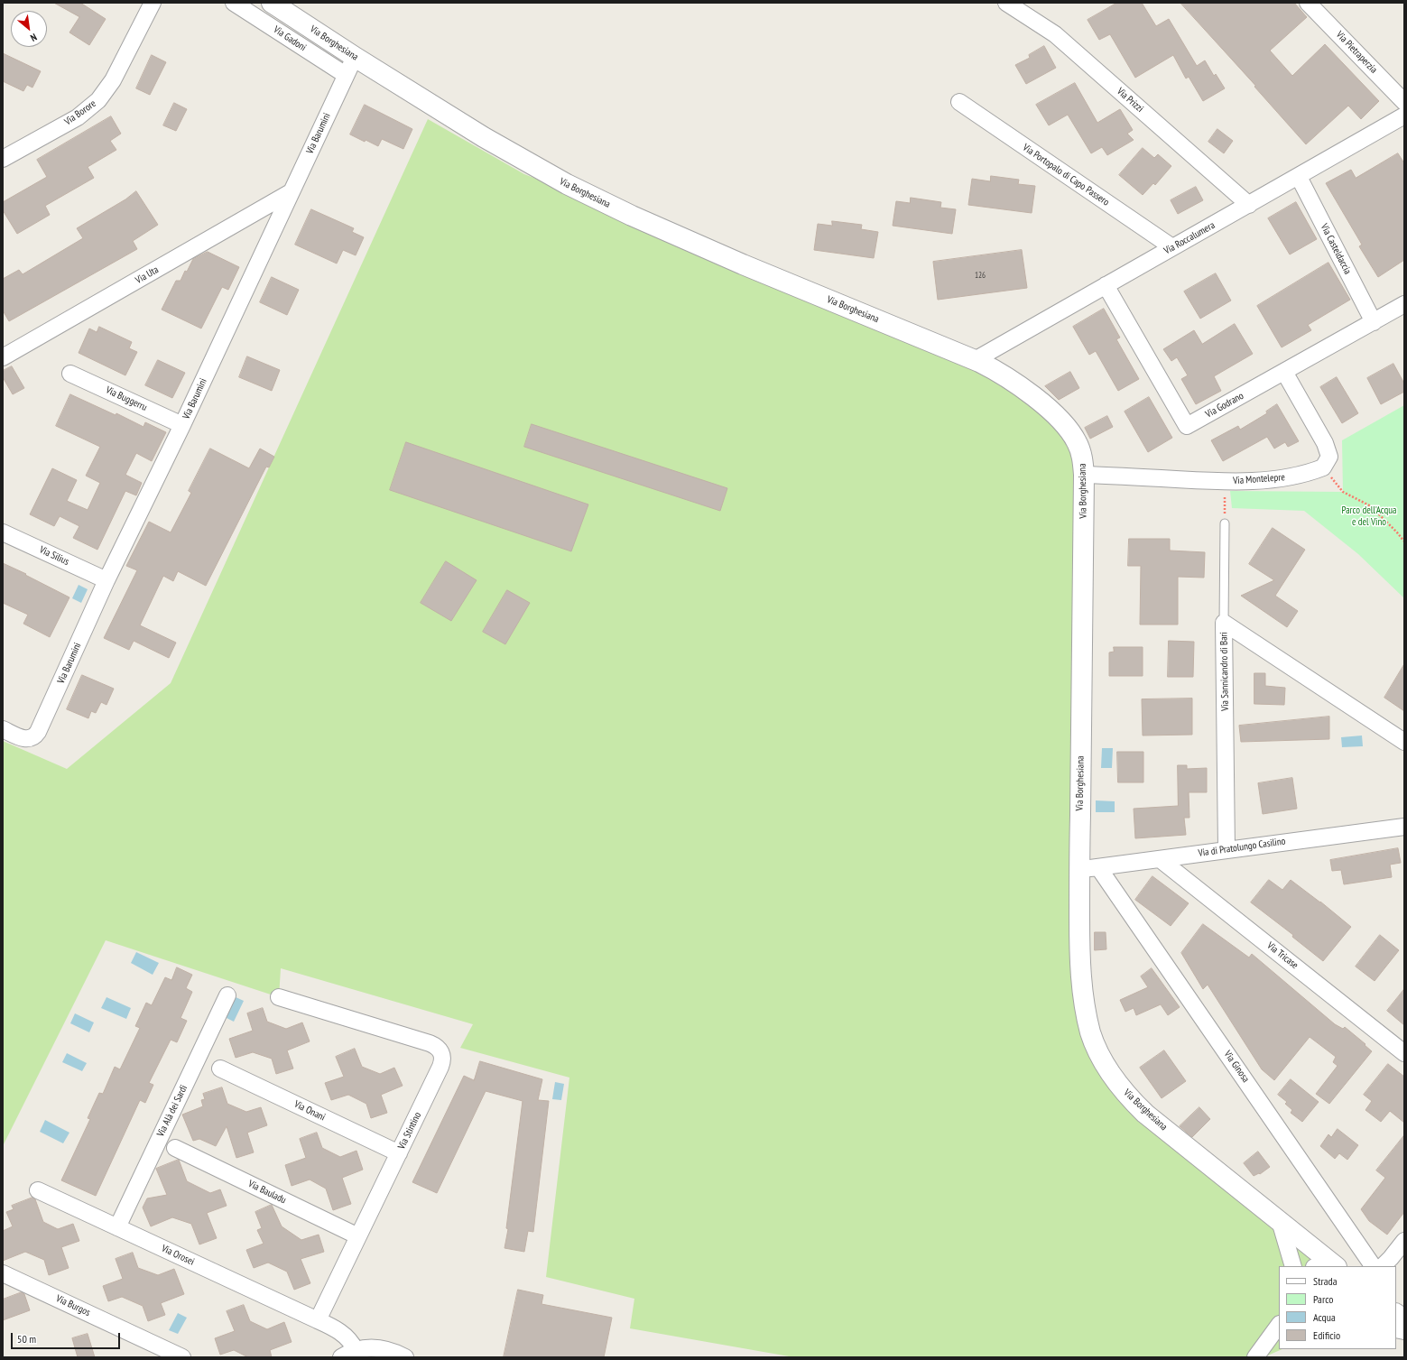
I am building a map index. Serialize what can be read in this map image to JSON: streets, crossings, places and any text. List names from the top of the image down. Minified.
{"streets":{"street":["Via Gadoni","Via Borghesiana","Via Pietraperzia","Via Prizzi","Via Borore","Via Barumini","Via Portopalo di Capo Passero","Via Roccalumera","Via Casteldaccia","Via Uta","Via Buggerru","Via Godrano","Via Montelepre","Via Silius","Via Sannicandro di Bari","Via di Pratolungo Casilino","Via Tricase","Via Ginosa","Via Alà dei Sardi","Via Onani","Via Stintino","Via Bauladu","Via Orosei","Via Burgos"]},"crossings":[["Via Gadoni","Via Barumini"],["Via Borghesiana","Via Barumini"],["Via Borghesiana","Via Roccalumera"],["Via Borghesiana","Via Montelepre"],["Via Borghesiana","Via di Pratolungo Casilino"],["Via Prizzi","Via Roccalumera"],["Via Barumini","Via Uta"],["Via Barumini","Via Buggerru"],["Via Barumini","Via Silius"],["Via Portopalo di Capo Passero","Via Roccalumera"],["Via Roccalumera","Via Casteldaccia"],["Via Roccalumera","Via Godrano"],["Via Casteldaccia","Via Godrano"],["Via Sannicandro di Bari","Via di Pratolungo Casilino"],["Via di Pratolungo Casilino","Via Tricase"],["Via di Pratolungo Casilino","Via Ginosa"],["Via Alà dei Sardi","Via Orosei"],["Via Onani","Via Stintino"],["Via Stintino","Via Bauladu"],["Via Stintino","Via Orosei"]],"parks":["Parco dell'Acqua e del Vino"],"house_numbers":["126"],"legend":["Strada","Parco","Acqua","Edificio"],"scale_bar":"50 m","north":"bottom right"}
